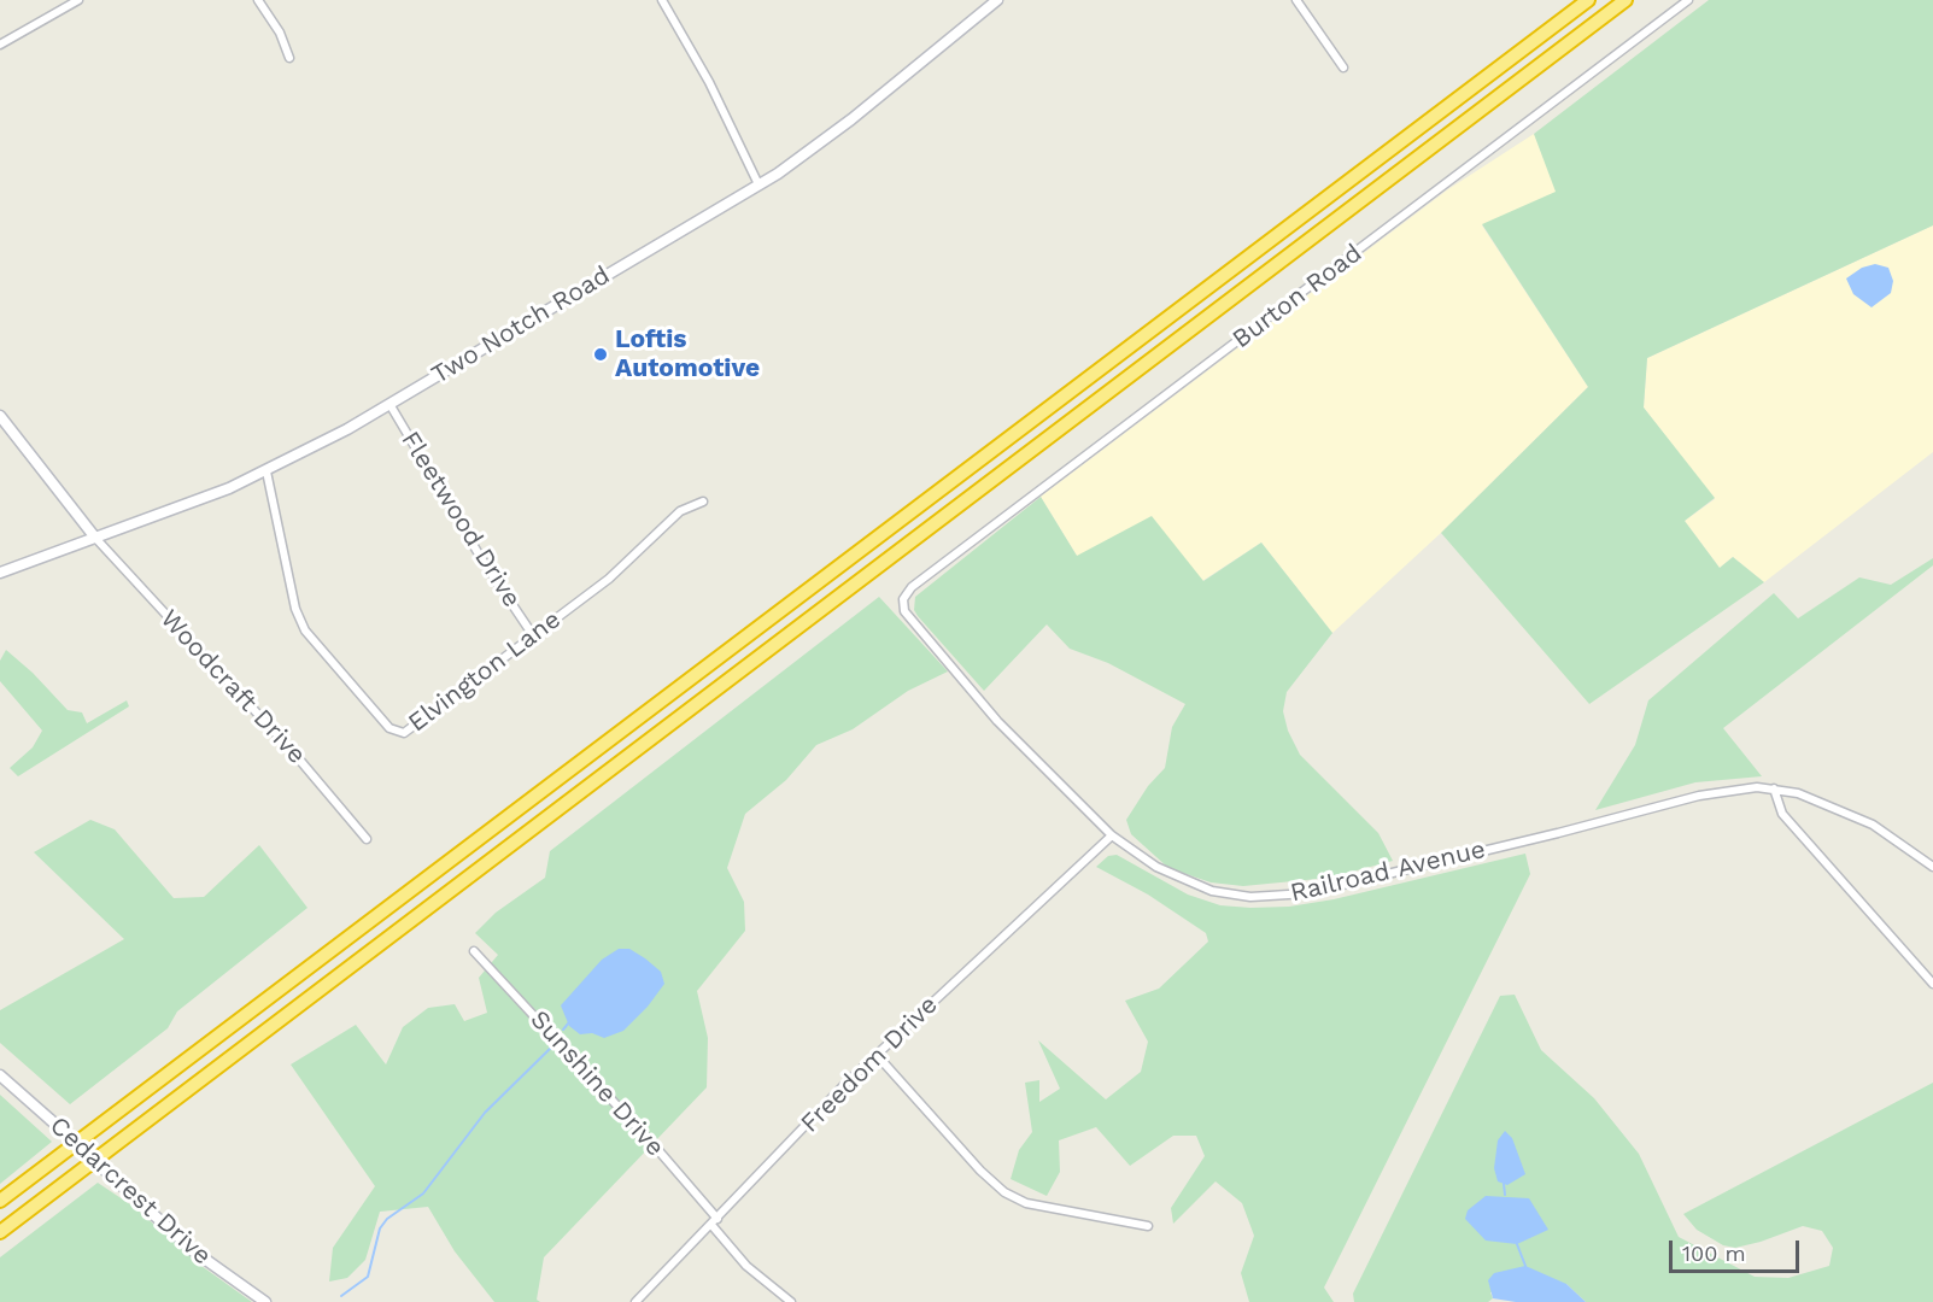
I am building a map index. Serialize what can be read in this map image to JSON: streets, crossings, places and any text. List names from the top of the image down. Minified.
{"streets":{"street":["Burton Road","Two Notch Road","Fleetwood Drive","Elvington Lane","Woodcraft Drive","Railroad Avenue","Freedom Drive","Sunshine Drive","Cedarcrest Drive"]},"crossings":[["Burton Road","Railroad Avenue"],["Two Notch Road","Fleetwood Drive"],["Two Notch Road","Elvington Lane"],["Two Notch Road","Woodcraft Drive"],["Fleetwood Drive","Elvington Lane"],["Railroad Avenue","Freedom Drive"],["Freedom Drive","Sunshine Drive"]],"places":["Loftis Automotive"],"scale_bar":"100 m"}
